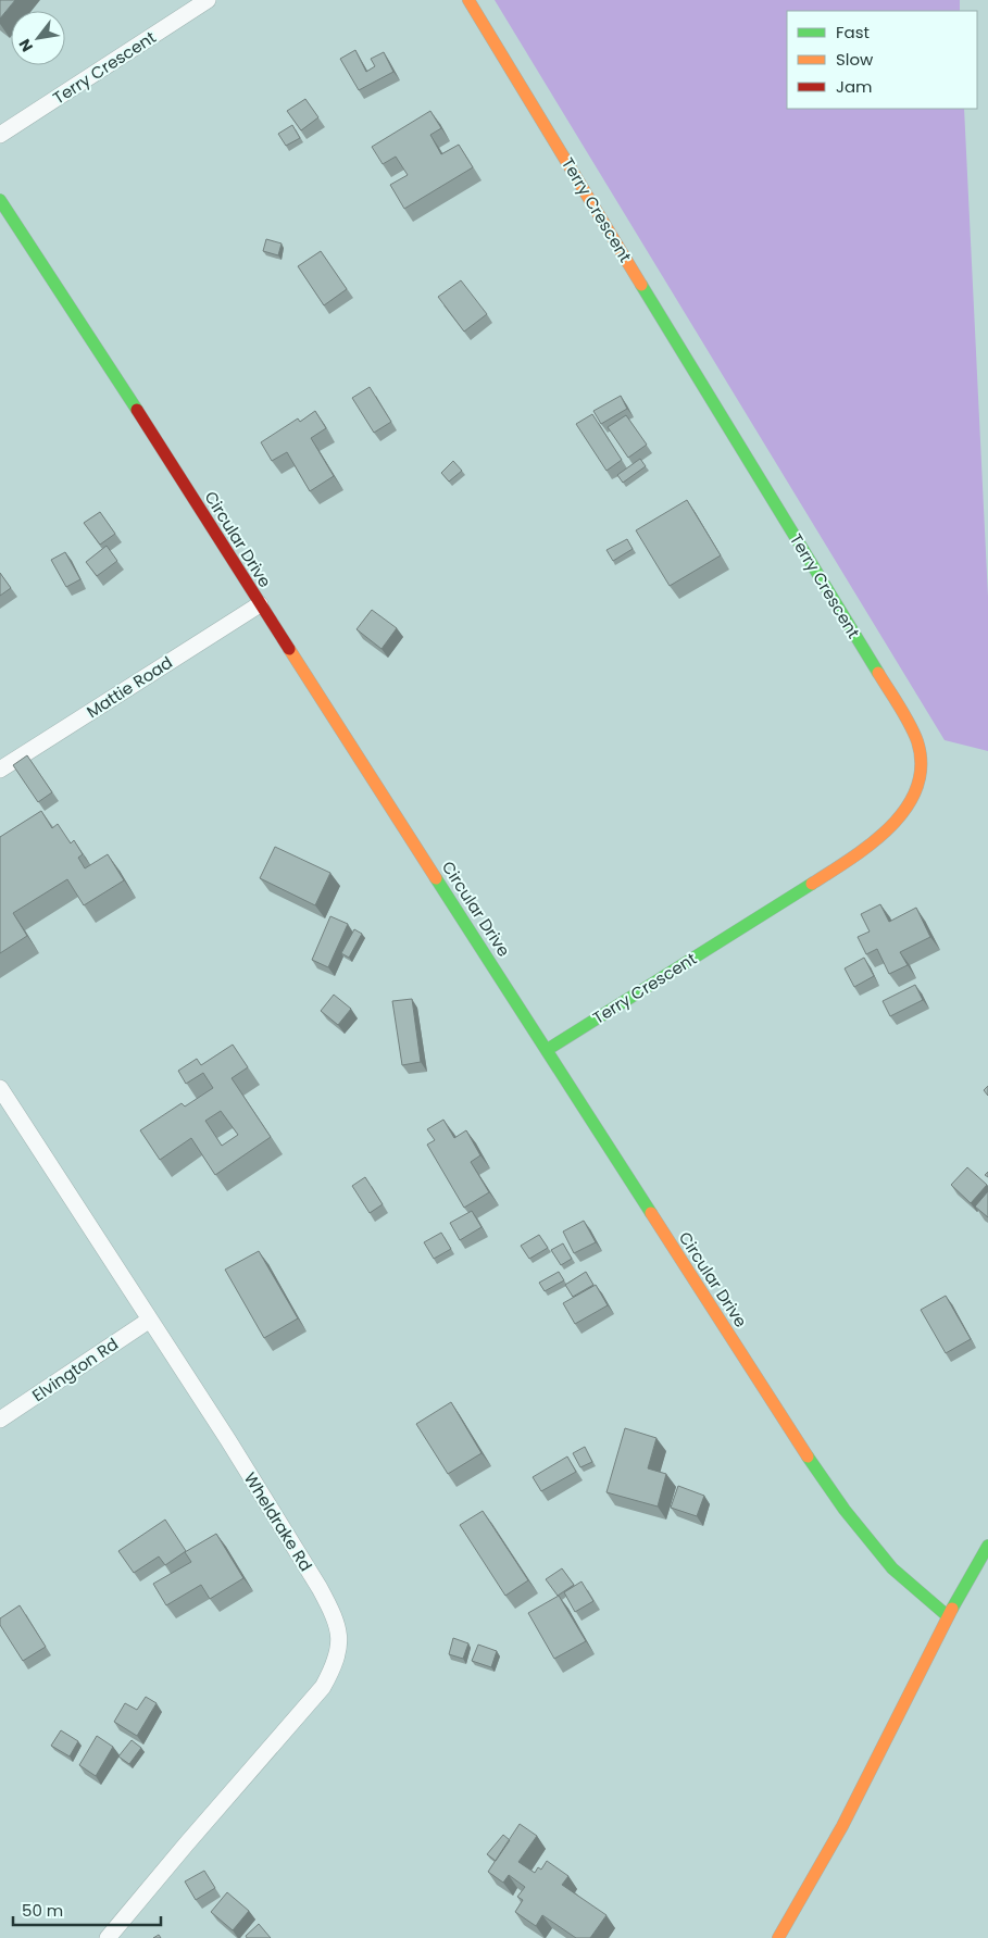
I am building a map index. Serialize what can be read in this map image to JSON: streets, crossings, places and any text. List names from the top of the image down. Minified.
{"streets":{"street":["Terry Crescent","Circular Drive","Mattie Road","Elvington Rd","Wheldrake Rd"]},"crossings":[["Terry Crescent","Circular Drive"],["Circular Drive","Mattie Road"],["Elvington Rd","Wheldrake Rd"]],"legend":["Fast","Slow","Jam"],"scale_bar":"50 m","north":"bottom left"}
